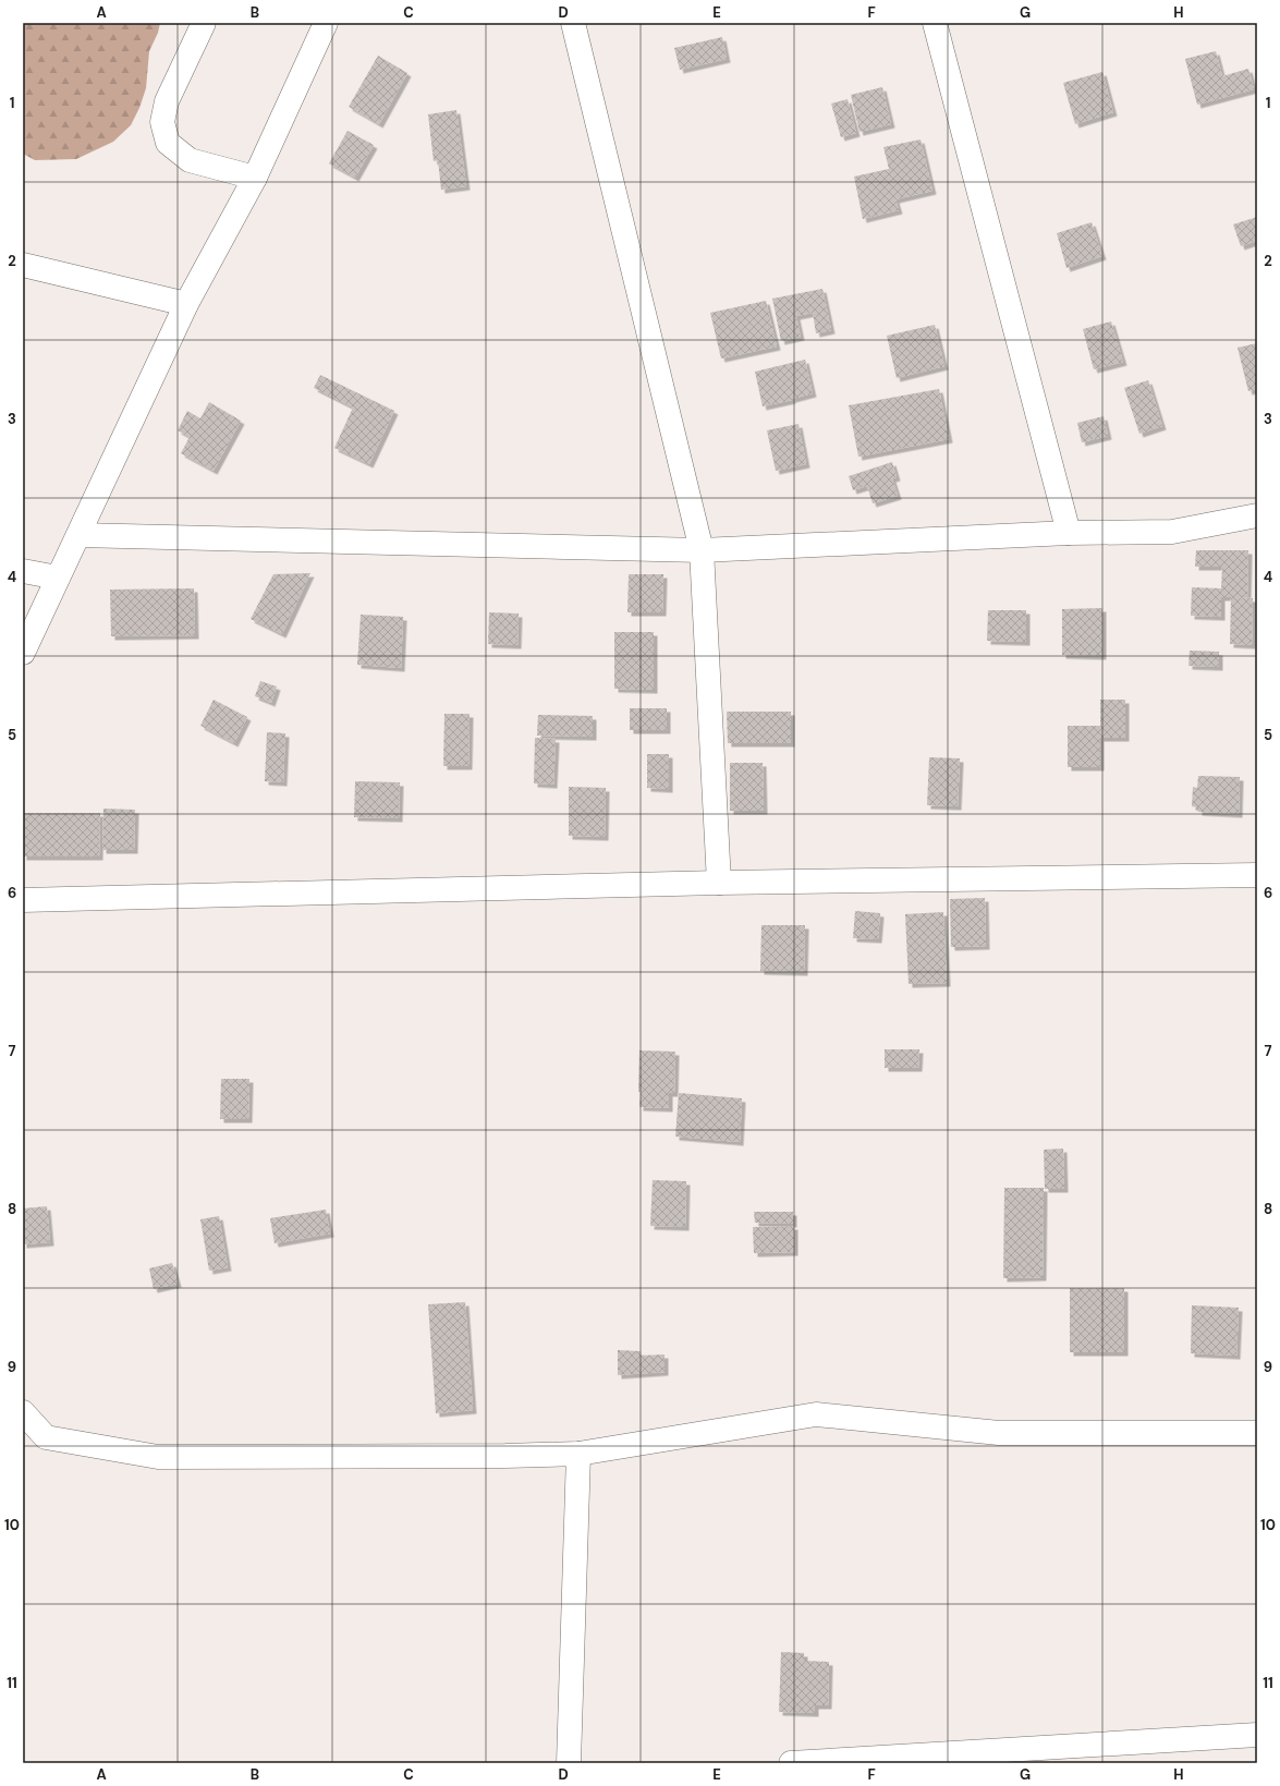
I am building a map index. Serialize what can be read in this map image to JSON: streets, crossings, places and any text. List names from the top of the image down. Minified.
{"grid":{"columns":["A","B","C","D","E","F","G","H"],"rows":["1","2","3","4","5","6","7","8","9","10","11"]}}
